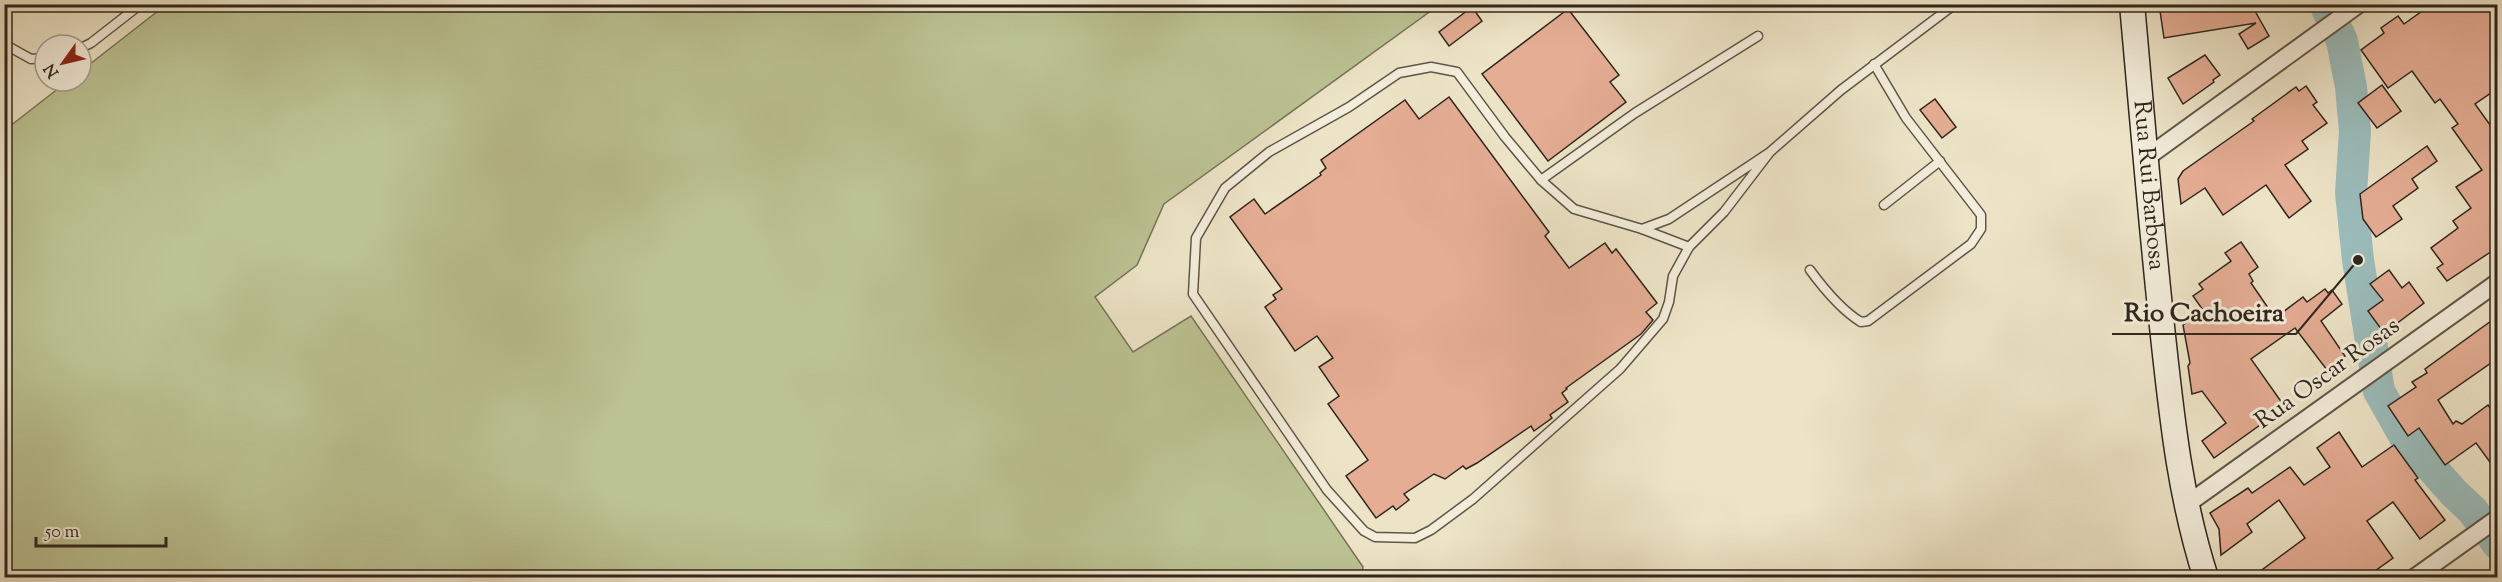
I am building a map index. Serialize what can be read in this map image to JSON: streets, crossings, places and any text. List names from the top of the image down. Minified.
{"streets":{"main road":["Rua Rui Barbosa"],"street":["Rua Oscar Rosas"]},"crossings":[["Rua Rui Barbosa","Rua Oscar Rosas"]],"places":["Rio Cachoeira"],"scale_bar":"50 m","north":"bottom left"}
